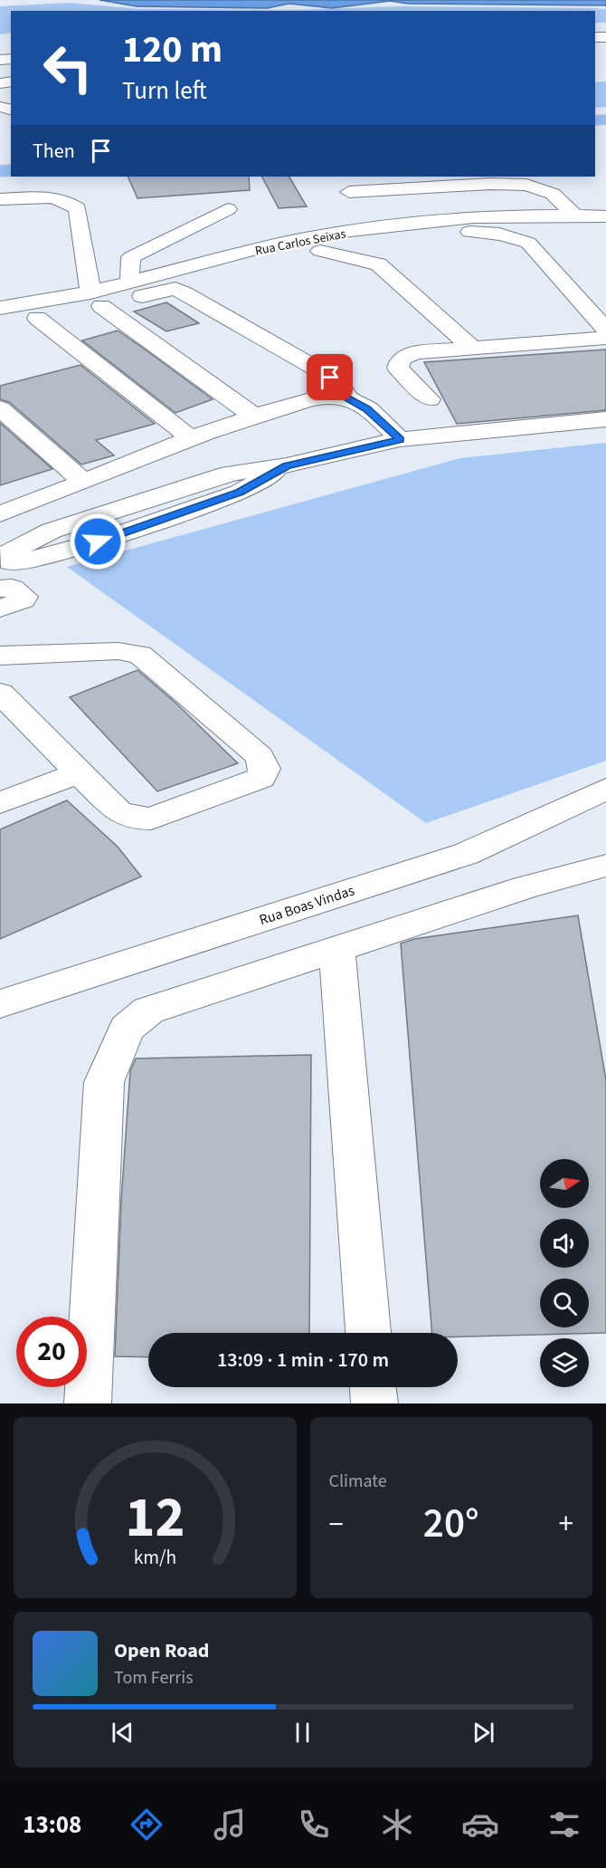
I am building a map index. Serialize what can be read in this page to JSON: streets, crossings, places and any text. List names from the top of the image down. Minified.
{"streets":{"street":["Rua Carlos Seixas","Rua Boas Vindas"]},"north":"right","page":{"turn":["120 m","Turn left"],"then":"Then","limit":"20","trip":"13:09 · 1 min · 170 m","tile":"Climate","heat":["−","20°","+"],"song":["Open Road","Tom Ferris"],"tabs":"13:08","gauge":["12","km/h"]}}
